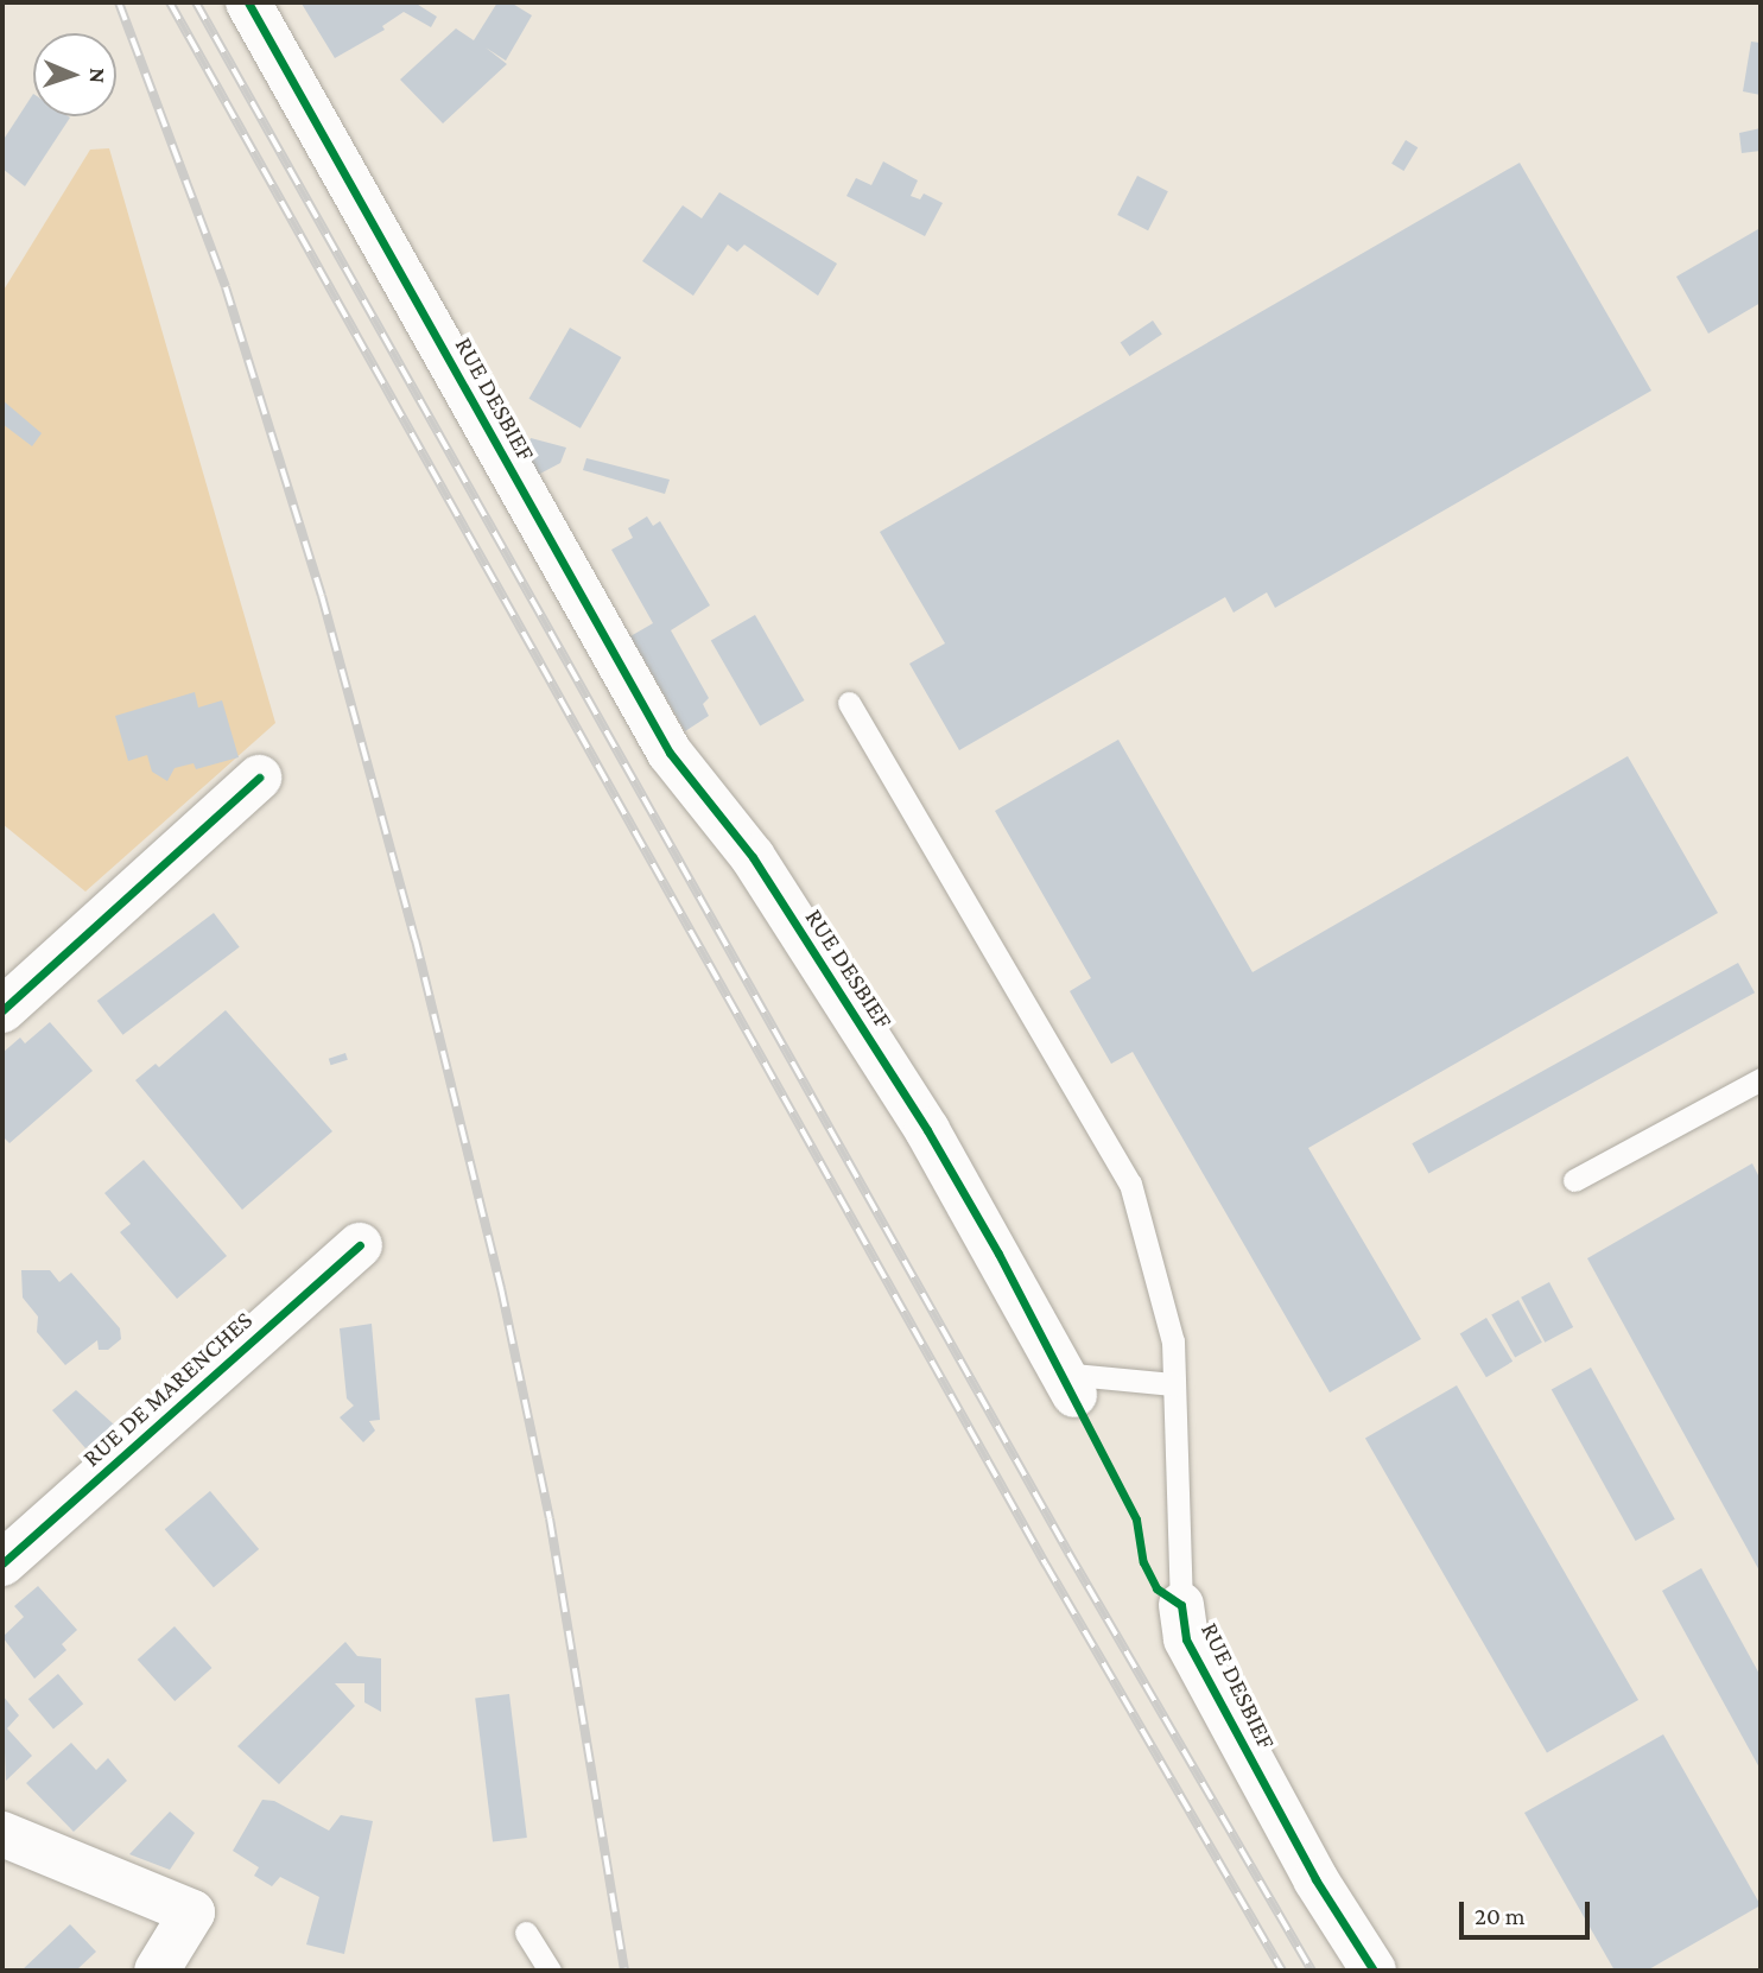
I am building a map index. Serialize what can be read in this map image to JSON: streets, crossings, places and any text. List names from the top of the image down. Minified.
{"streets":{"street":["RUE DESBIEF","RUE DE MARENCHES"]},"scale_bar":"20 m","north":"right"}
